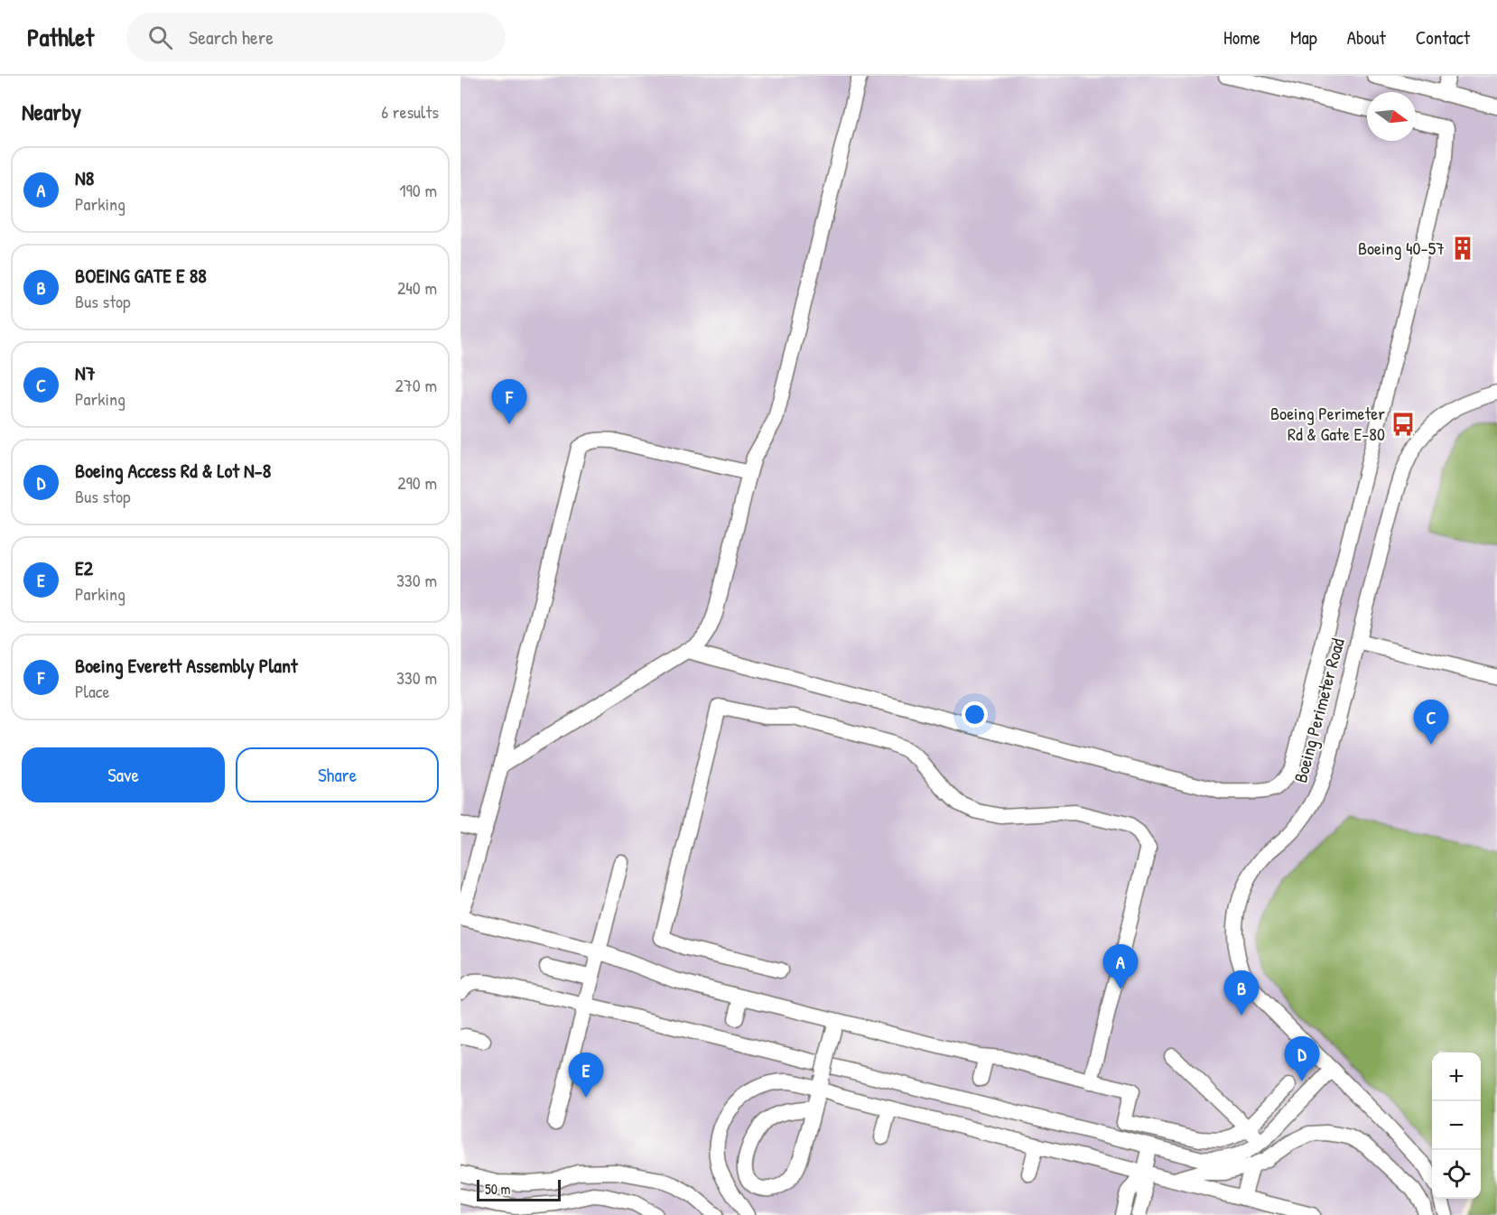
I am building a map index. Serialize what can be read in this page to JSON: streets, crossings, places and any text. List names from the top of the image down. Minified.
{"streets":{"street":["Boeing Perimeter Road"]},"places":{"building":["Boeing 40-57"],"bus stop":["Boeing Perimeter Rd & Gate E-80"]},"scale_bar":"50 m","north":"right","page":{"header":"Pathlet","search":"Search here","nav":["Home","Map","About","Contact"],"heading":["Nearby","6 results"],"list":[{"mark":"A","name":"N8","note":"Parking","value":"190 m"},{"mark":"B","name":"BOEING GATE E 88","note":"Bus stop","value":"240 m"},{"mark":"C","name":"N7","note":"Parking","value":"270 m"},{"mark":"D","name":"Boeing Access Rd & Lot N-8","note":"Bus stop","value":"290 m"},{"mark":"E","name":"E2","note":"Parking","value":"330 m"},{"mark":"F","name":"Boeing Everett Assembly Plant","note":"Place","value":"330 m"}],"pins":["F","C","A","B","D","E"],"buttons":["Save","Share"],"map_buttons":["+","−"],"scale":"50 m"}}
